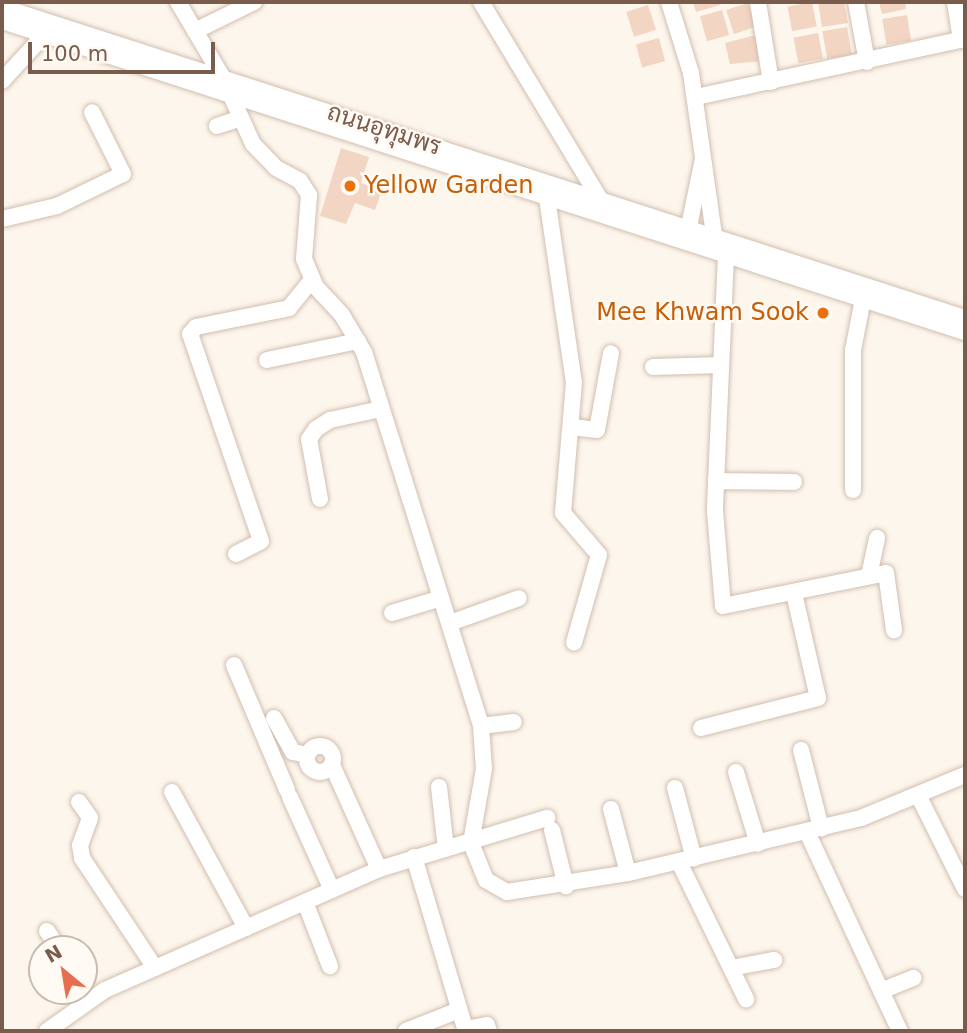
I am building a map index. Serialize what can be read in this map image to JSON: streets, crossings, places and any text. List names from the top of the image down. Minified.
{"streets":{"street":["ถนนอุทุมพร"]},"places":["Yellow Garden","Mee Khwam Sook"],"scale_bar":"100 m","north":"top left"}
